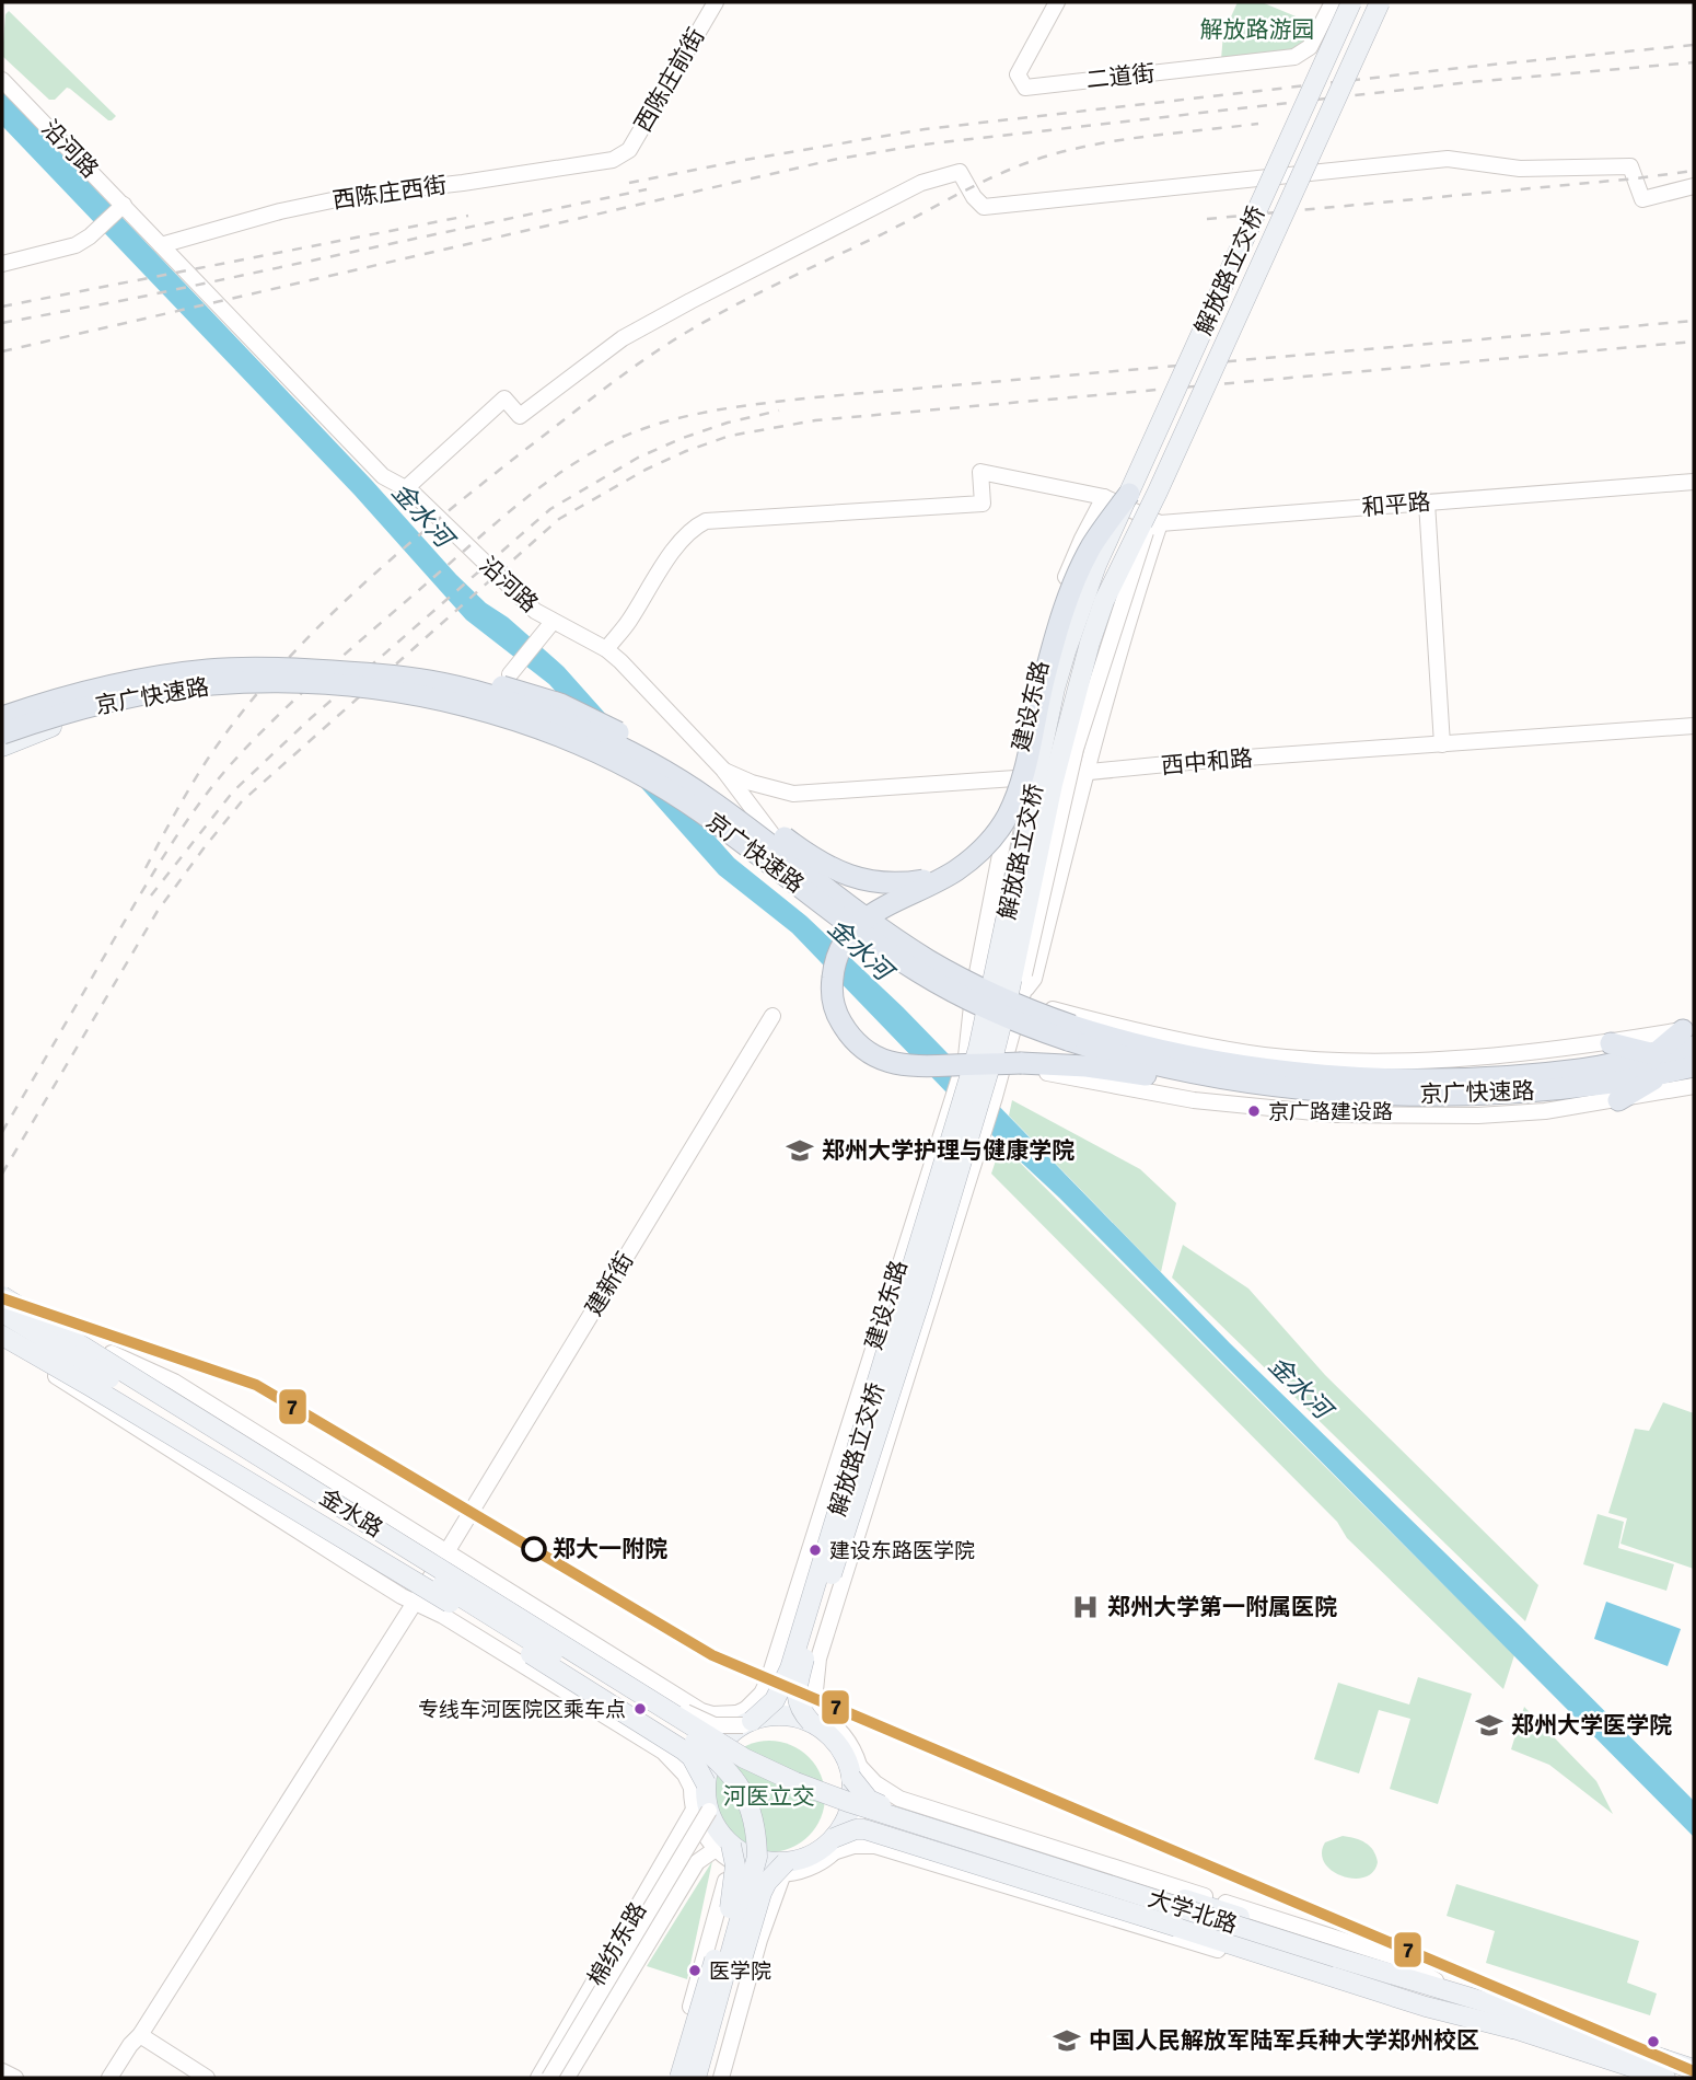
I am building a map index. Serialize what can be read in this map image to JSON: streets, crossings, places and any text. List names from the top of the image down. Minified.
{"streets":{"highway":["京广快速路"],"main road":["解放路立交桥","金水路","大学北路"],"street":["二道街","西陈庄前街","沿河路","西陈庄西街","和平路","建设东路","西中和路","建新街","棉纺东路"]},"crossings":[["西陈庄前街","西陈庄西街"],["沿河路","西陈庄西街"],["沿河路","和平路"],["沿河路","建设东路"],["沿河路","西中和路"],["解放路立交桥","建设东路"],["和平路","建设东路"],["建设东路","西中和路"],["金水路","大学北路"]],"water":["金水河"],"parks":["解放路游园","河医立交"],"places":{"other":["京广路建设路","郑大一附院","建设东路医学院","专线车河医院区乘车点","医学院"],"school or university":["郑州大学护理与健康学院","郑州大学医学院","中国人民解放军陆军兵种大学郑州校区"],"hospital":["郑州大学第一附属医院"]},"lines":["transit line 7"]}
